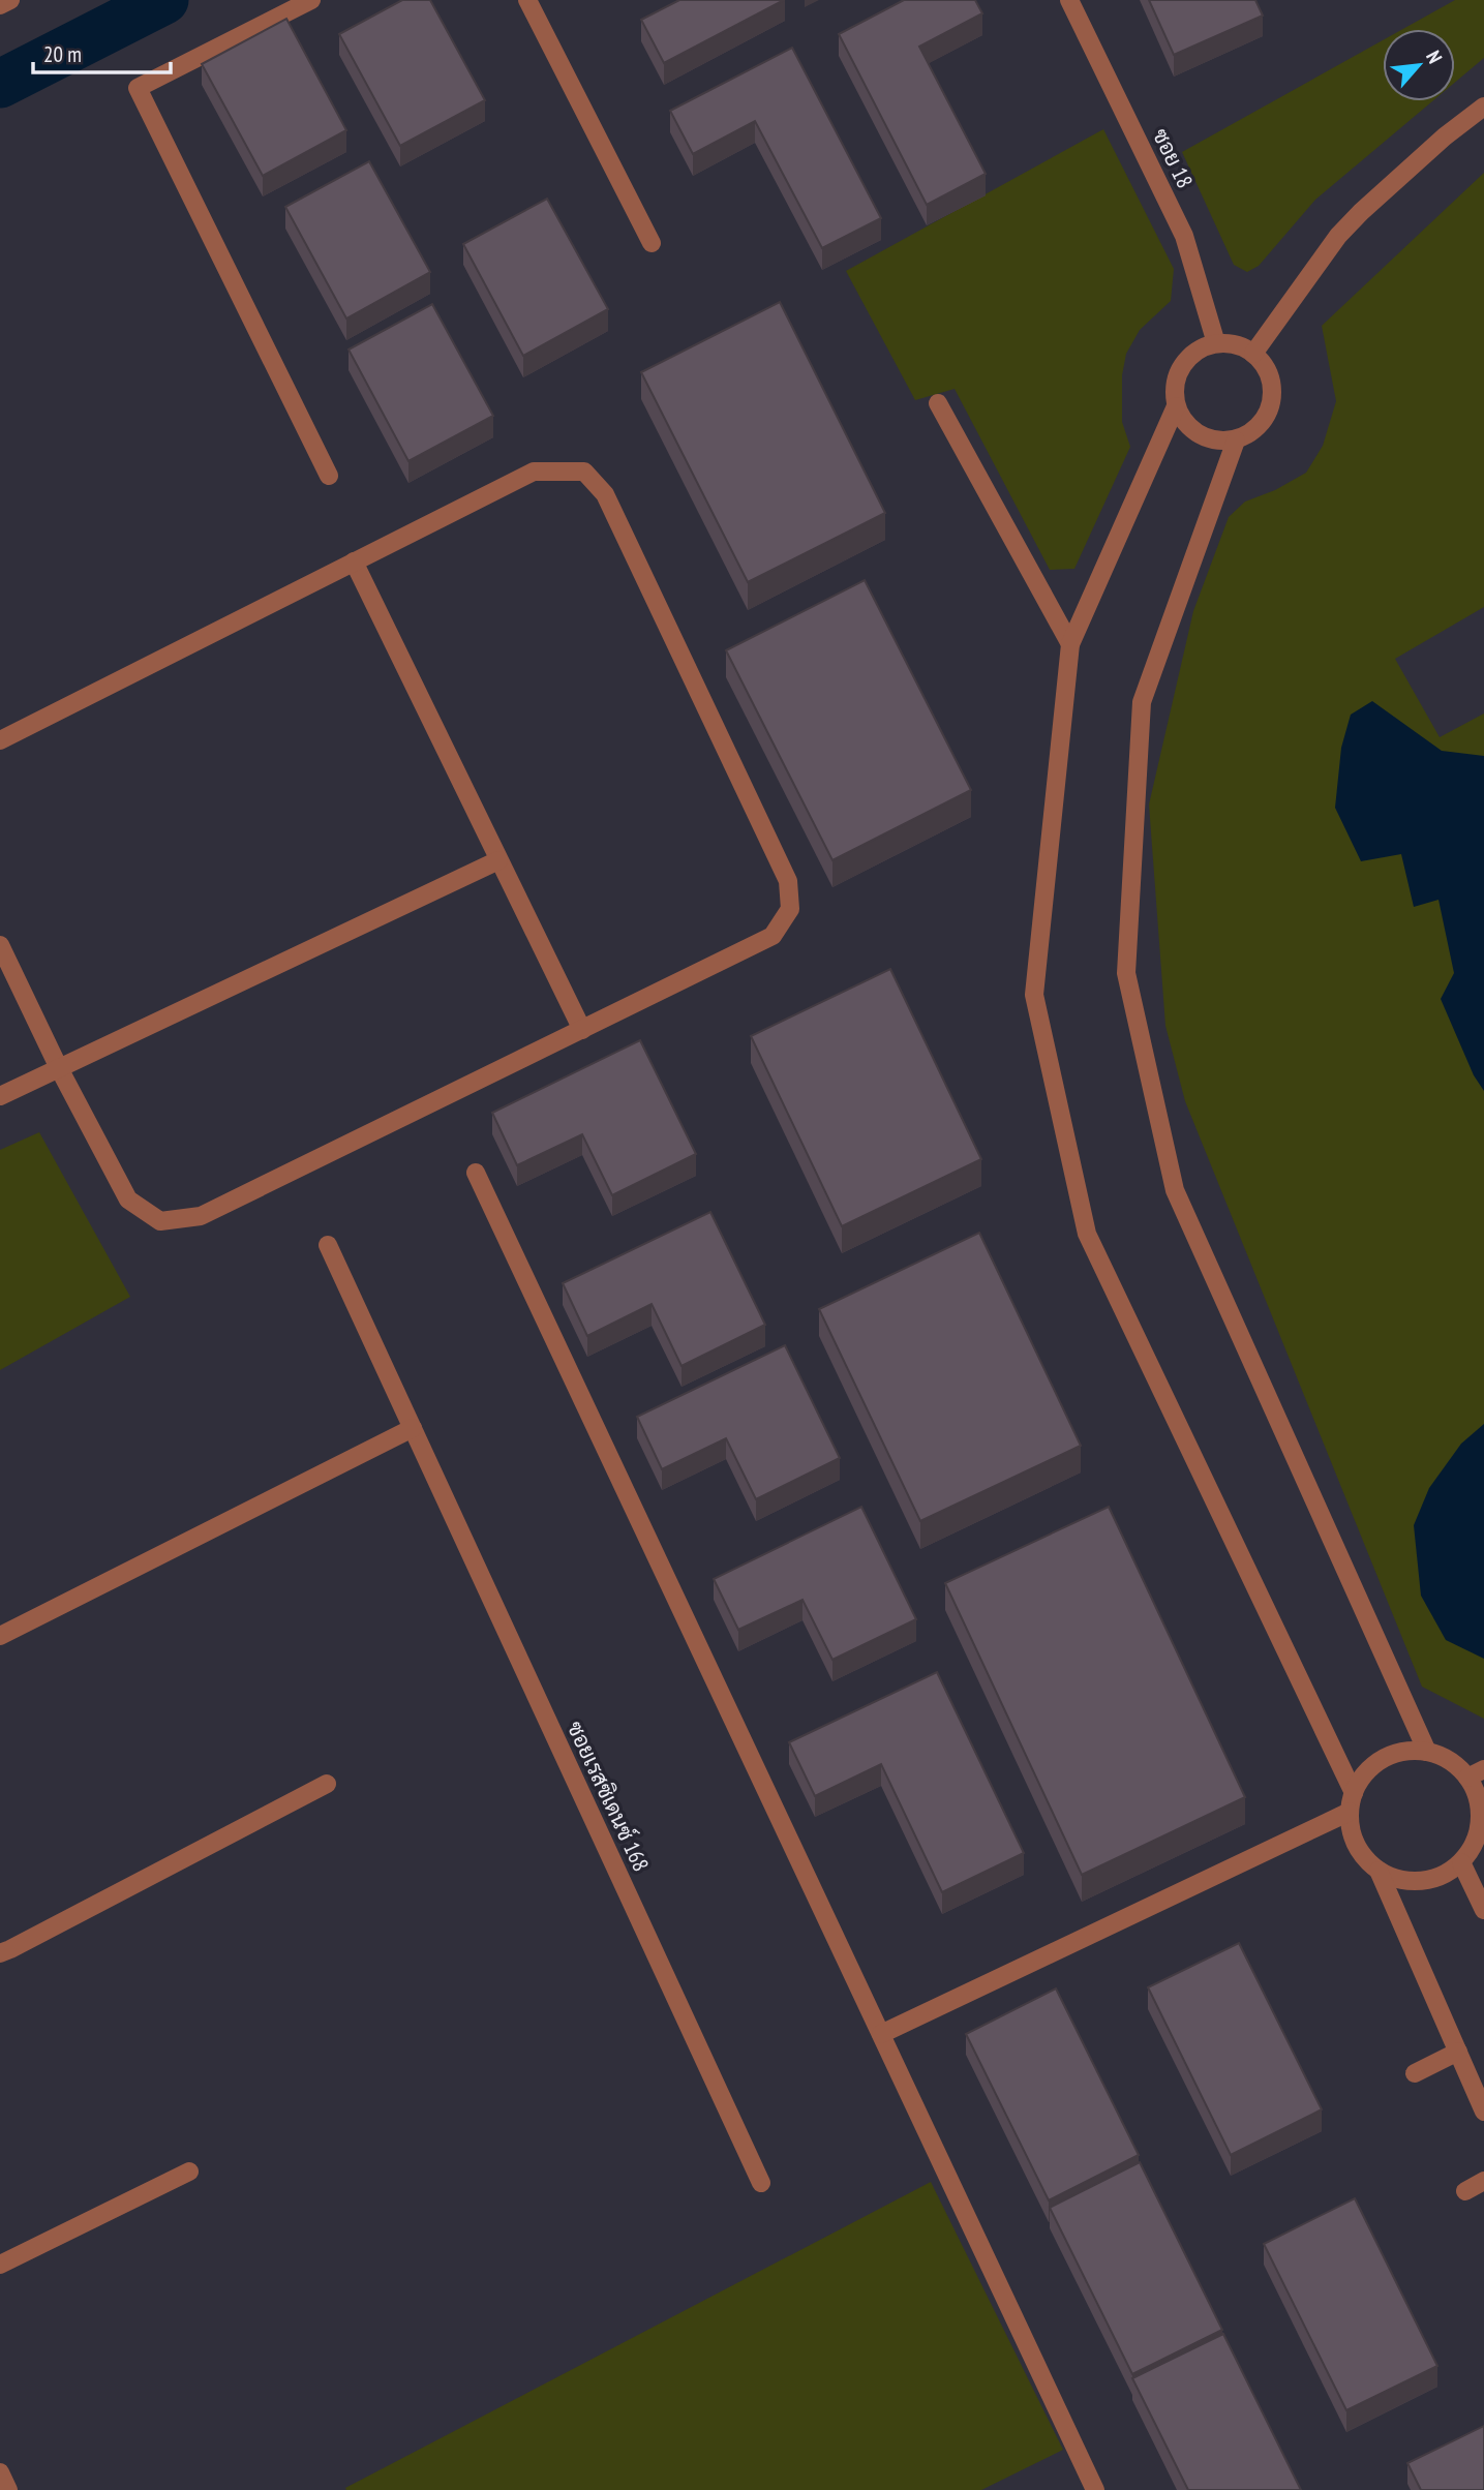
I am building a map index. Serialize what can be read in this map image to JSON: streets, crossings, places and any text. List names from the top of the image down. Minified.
{"streets":{"street":["ซอย 18","ซอยเรสซิเดนซ์ 168"]},"scale_bar":"20 m","north":"top right"}
